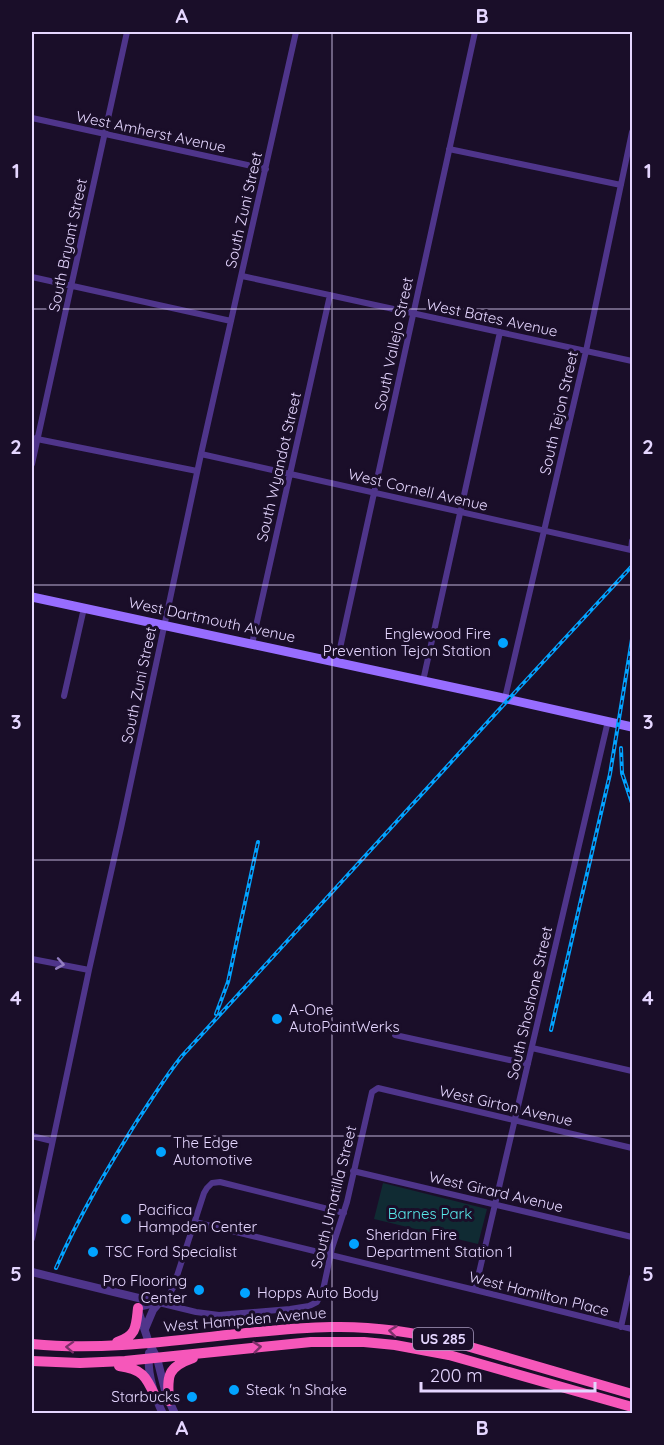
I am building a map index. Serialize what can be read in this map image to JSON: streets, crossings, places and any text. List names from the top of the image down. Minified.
{"streets":{"highway":["West Hampden Avenue","US 285"],"main road":["West Dartmouth Avenue"],"street":["West Amherst Avenue","South Zuni Street","South Bryant Street","West Bates Avenue","South Vallejo Street","South Tejon Street","South Wyandot Street","West Cornell Avenue","South Shoshone Street","West Girton Avenue","West Girard Avenue","South Umatilla Street","West Hamilton Place"]},"crossings":[["West Amherst Avenue","South Zuni Street"],["West Amherst Avenue","South Bryant Street"],["South Zuni Street","West Bates Avenue"],["South Zuni Street","West Cornell Avenue"],["South Zuni Street","West Dartmouth Avenue"],["West Bates Avenue","South Vallejo Street"],["West Bates Avenue","South Tejon Street"],["West Bates Avenue","South Wyandot Street"],["South Vallejo Street","West Cornell Avenue"],["South Vallejo Street","West Dartmouth Avenue"],["South Tejon Street","West Cornell Avenue"],["South Tejon Street","West Dartmouth Avenue"],["South Wyandot Street","West Cornell Avenue"],["South Wyandot Street","West Dartmouth Avenue"],["West Dartmouth Avenue","South Shoshone Street"],["South Shoshone Street","West Girton Avenue"],["South Shoshone Street","West Girard Avenue"],["South Shoshone Street","West Hamilton Place"],["West Girton Avenue","South Umatilla Street"],["West Girard Avenue","South Umatilla Street"],["South Umatilla Street","West Hamilton Place"],["South Umatilla Street","West Hampden Avenue"]],"parks":["Barnes Park"],"places":["Englewood Fire Prevention Tejon Station","A-One AutoPaintWerks","The Edge Automotive","Pacifica Hampden Center","Sheridan Fire Department Station 1","TSC Ford Specialist","Pro Flooring Center","Hopps Auto Body","Steak 'n Shake","Starbucks"],"scale_bar":"200 m","grid":{"columns":["A","B"],"rows":["1","2","3","4","5"]}}
